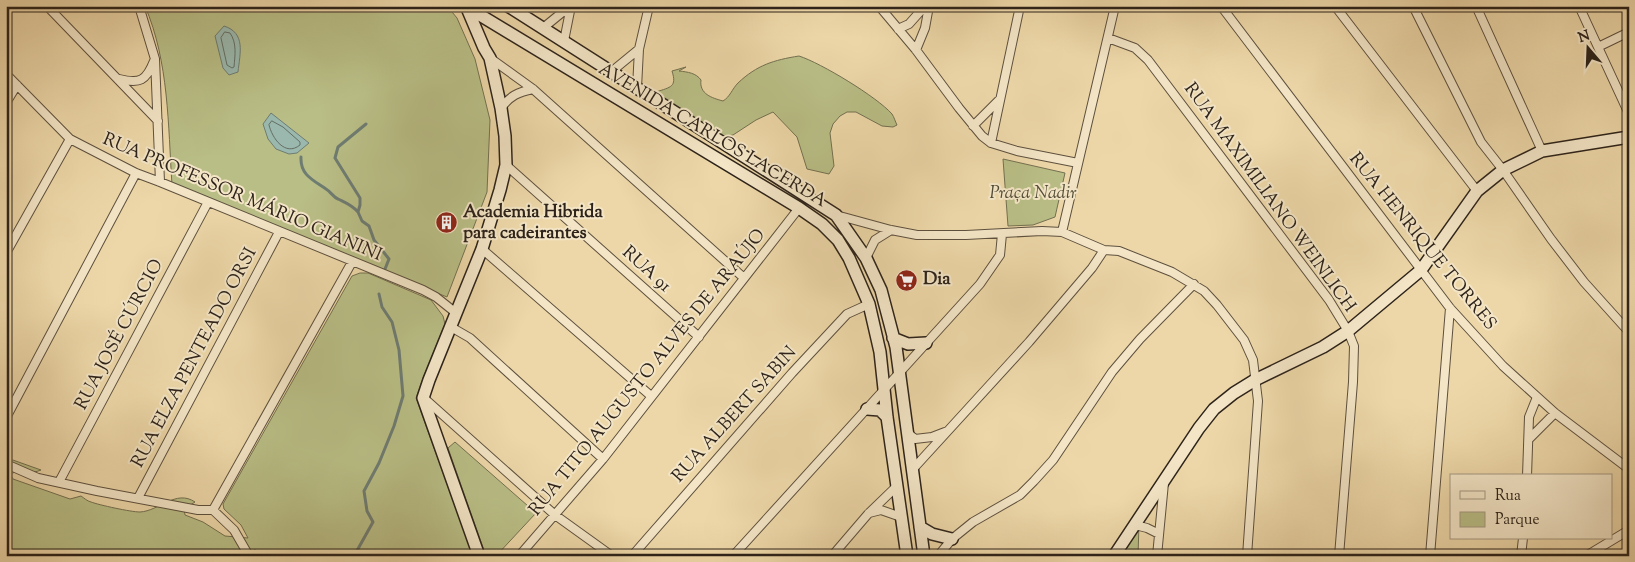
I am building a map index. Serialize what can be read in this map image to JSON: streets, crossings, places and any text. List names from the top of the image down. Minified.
{"streets":{"main road":["AVENIDA CARLOS LACERDA"],"street":["RUA PROFESSOR MÁRIO GIANINI","RUA MAXIMILIANO WEINLICH","RUA HENRIQUE TORRES","RUA 91","RUA JOSÉ CÚRCIO","RUA ELZA PENTEADO ORSI","RUA TITO AUGUSTO ALVES DE ARAÚJO","RUA ALBERT SABIN"]},"crossings":[["AVENIDA CARLOS LACERDA","RUA TITO AUGUSTO ALVES DE ARAÚJO"],["AVENIDA CARLOS LACERDA","RUA ALBERT SABIN"],["RUA PROFESSOR MÁRIO GIANINI","RUA JOSÉ CÚRCIO"],["RUA PROFESSOR MÁRIO GIANINI","RUA ELZA PENTEADO ORSI"],["RUA 91","RUA TITO AUGUSTO ALVES DE ARAÚJO"]],"parks":["Praça Nadir"],"places":{"building":["Academia Hibrida para cadeirantes"],"supermarket":["Dia"]},"legend":["Rua","Parque"],"north":"top"}
